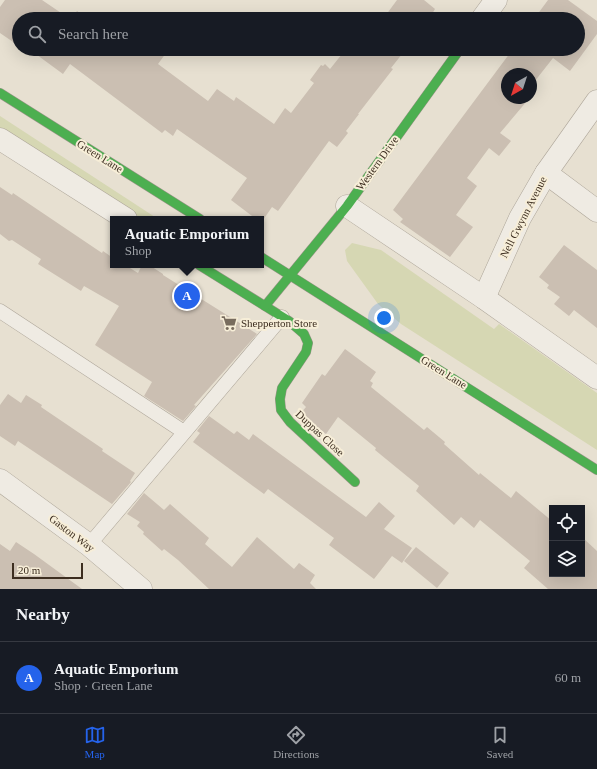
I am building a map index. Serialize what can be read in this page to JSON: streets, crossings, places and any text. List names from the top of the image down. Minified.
{"streets":{"street":["Green Lane","Western Drive","Nell Gwynn Avenue","Duppas Close","Gaston Way"]},"crossings":[["Green Lane","Western Drive"]],"places":{"supermarket":["Shepperton Store"]},"scale_bar":"20 m","north":"bottom left","page":{"search":"Search here","popup":["Aquatic Emporium","Shop"],"pins":"A","scale":"20 m","heading":"Nearby","list":[{"mark":"A","name":"Aquatic Emporium","note":"Shop · Green Lane","value":"60 m"}],"nav":["Map","Directions","Saved"]}}
